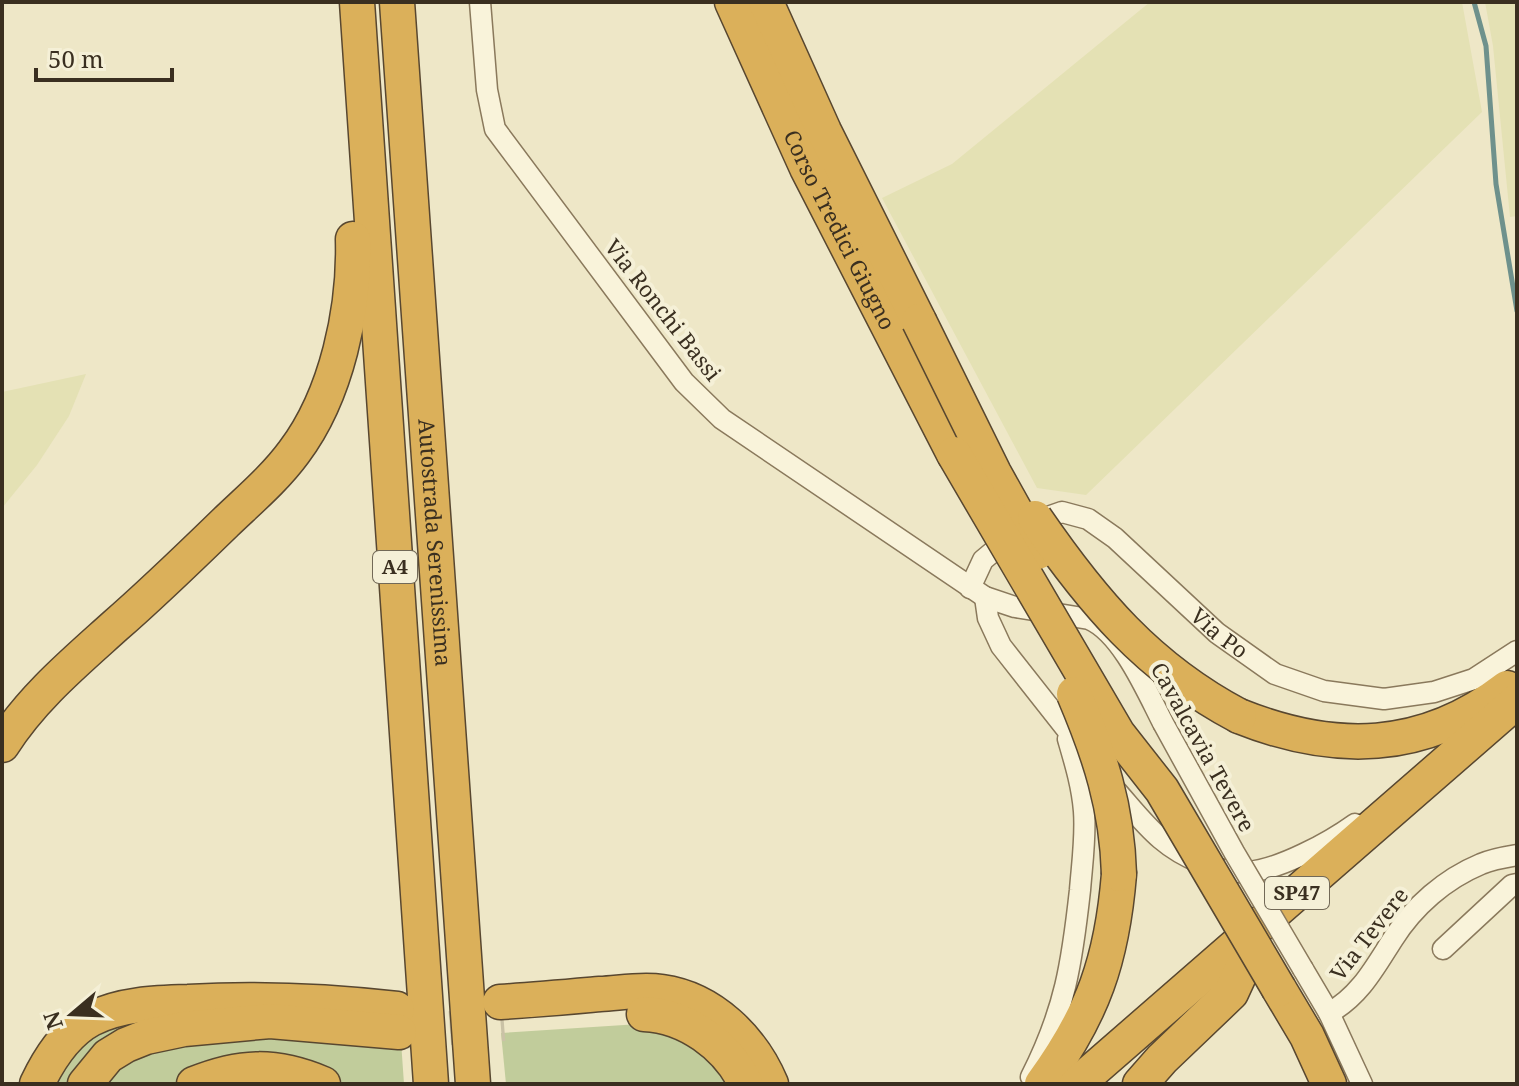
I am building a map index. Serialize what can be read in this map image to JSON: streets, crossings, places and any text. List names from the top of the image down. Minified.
{"streets":{"highway":["Corso Tredici Giugno","Autostrada Serenissima","A4","SP47"],"street":["Via Ronchi Bassi","Via Po","Cavalcavia Tevere","Via Tevere"]},"crossings":[["Via Ronchi Bassi","Via Po"],["Via Ronchi Bassi","Cavalcavia Tevere"],["Via Po","Cavalcavia Tevere"],["Cavalcavia Tevere","Via Tevere"]],"scale_bar":"50 m","north":"left"}
